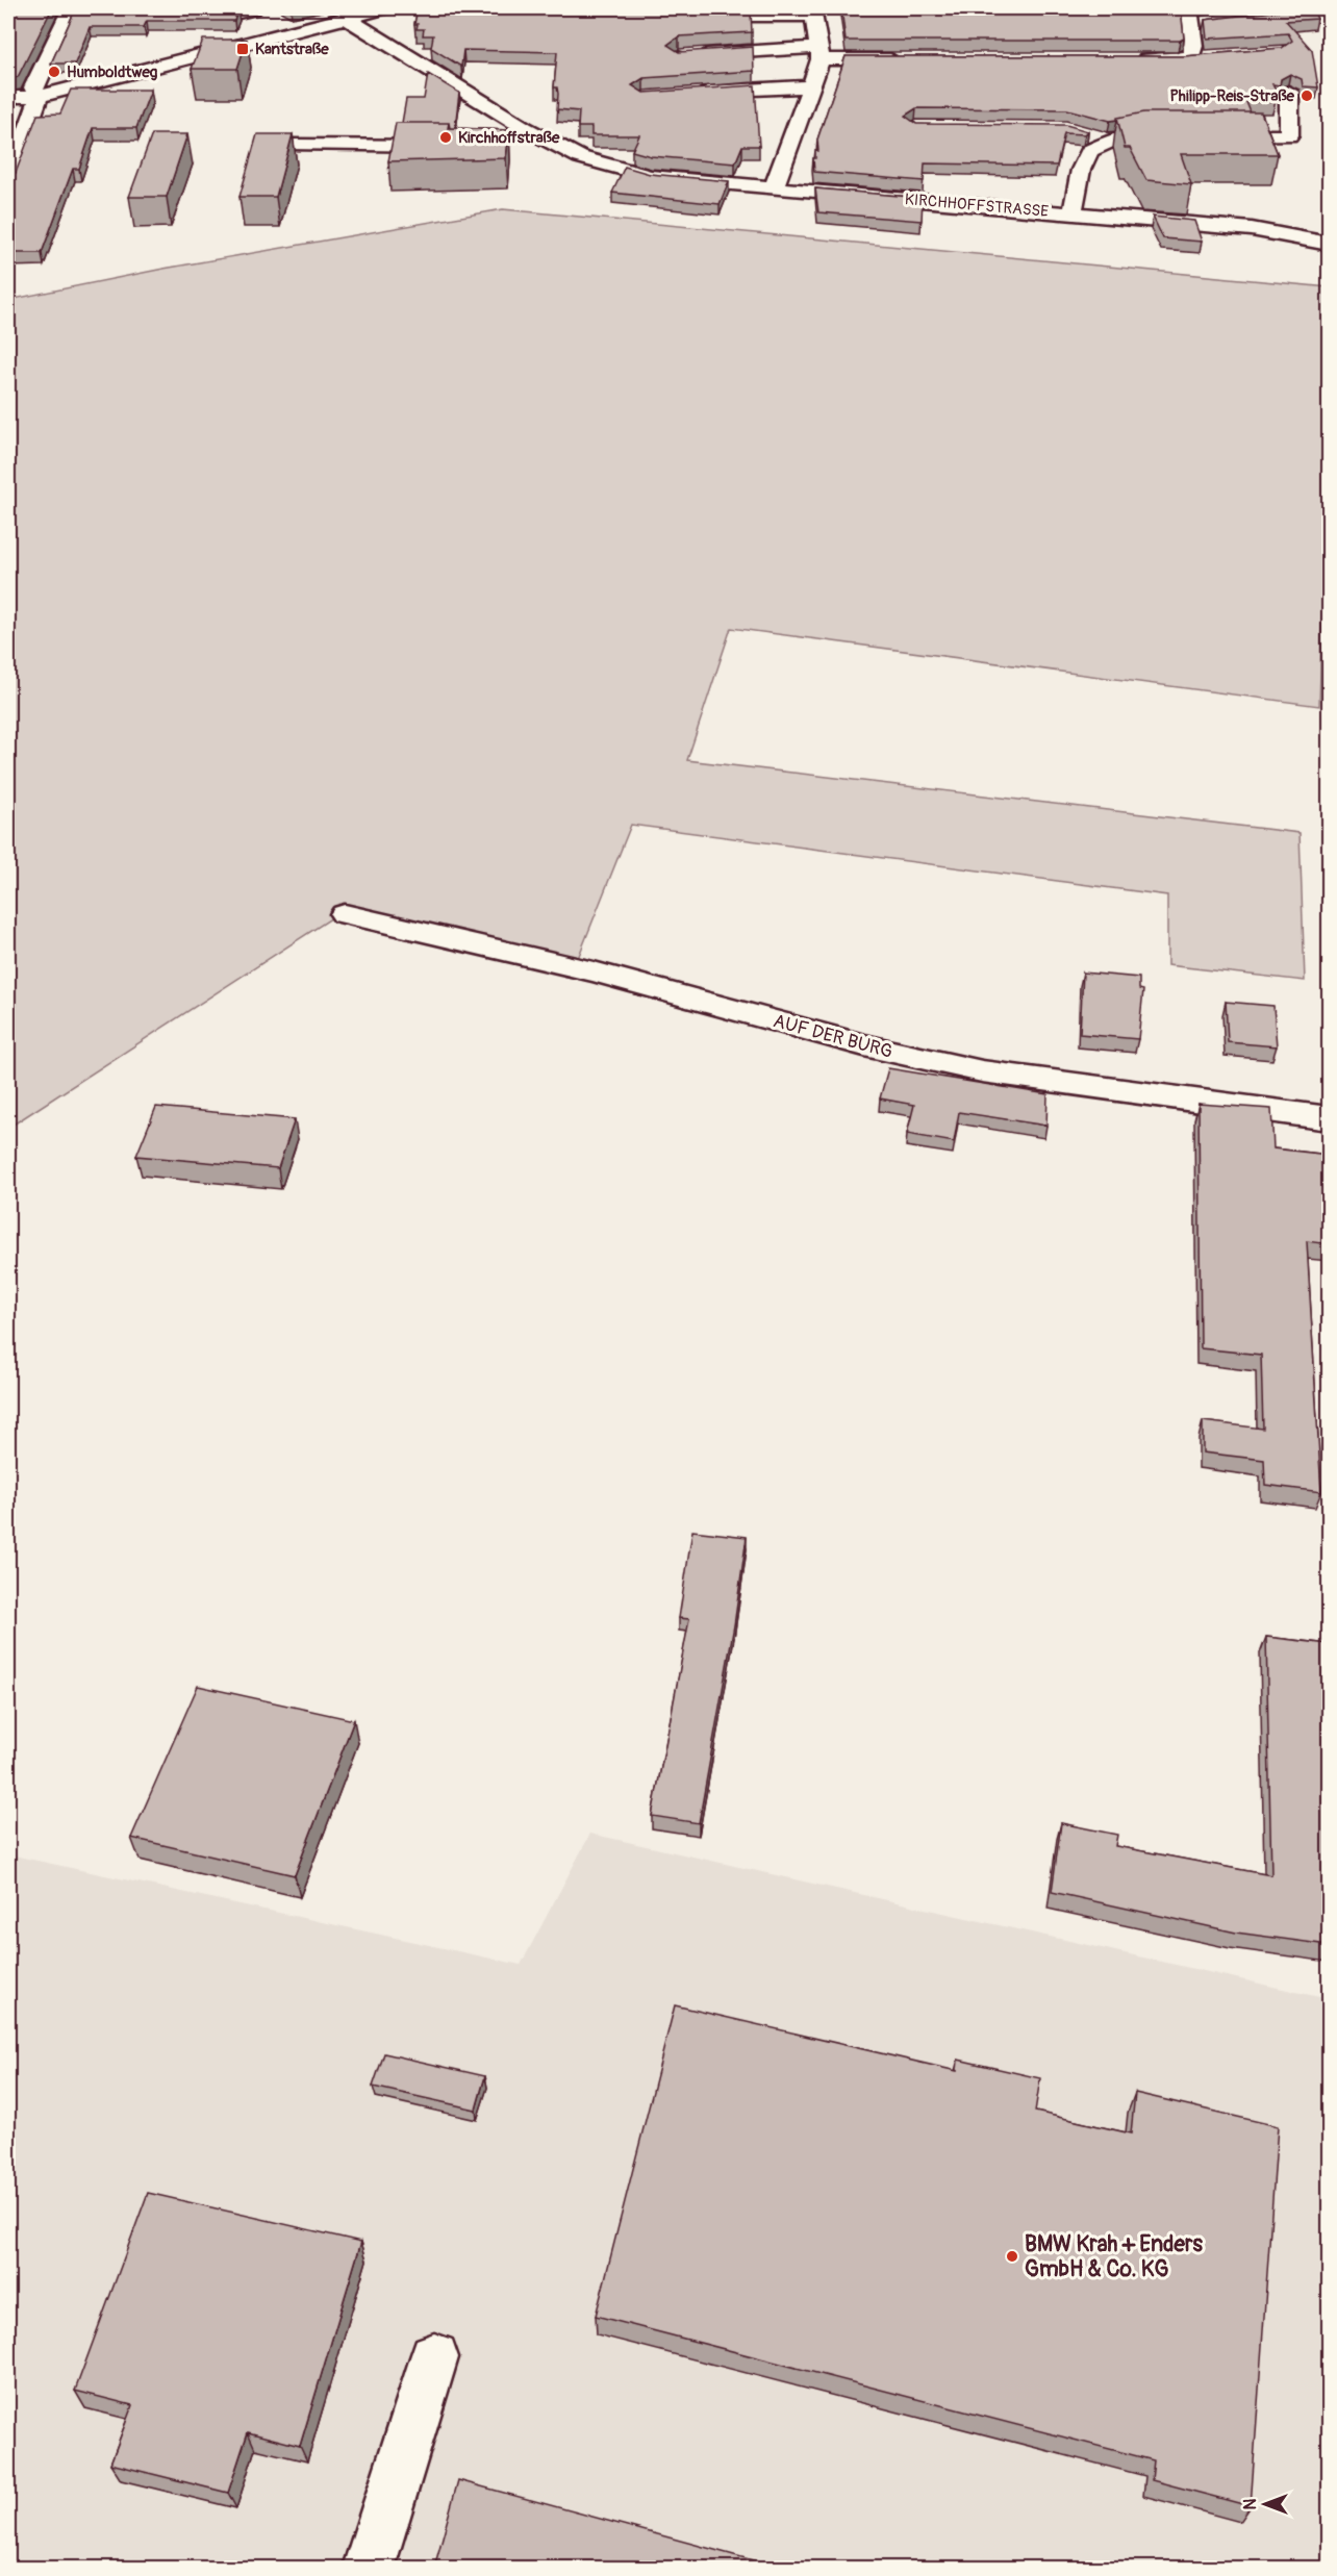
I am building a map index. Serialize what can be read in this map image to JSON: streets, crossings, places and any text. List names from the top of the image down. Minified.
{"streets":{"street":["KIRCHHOFFSTRASSE","AUF DER BURG"]},"places":{"transit":["Kantstraße"],"other":["Humboldtweg","Philipp-Reis-Straße","Kirchhoffstraße","BMW Krah + Enders GmbH & Co. KG"]},"north":"left"}
